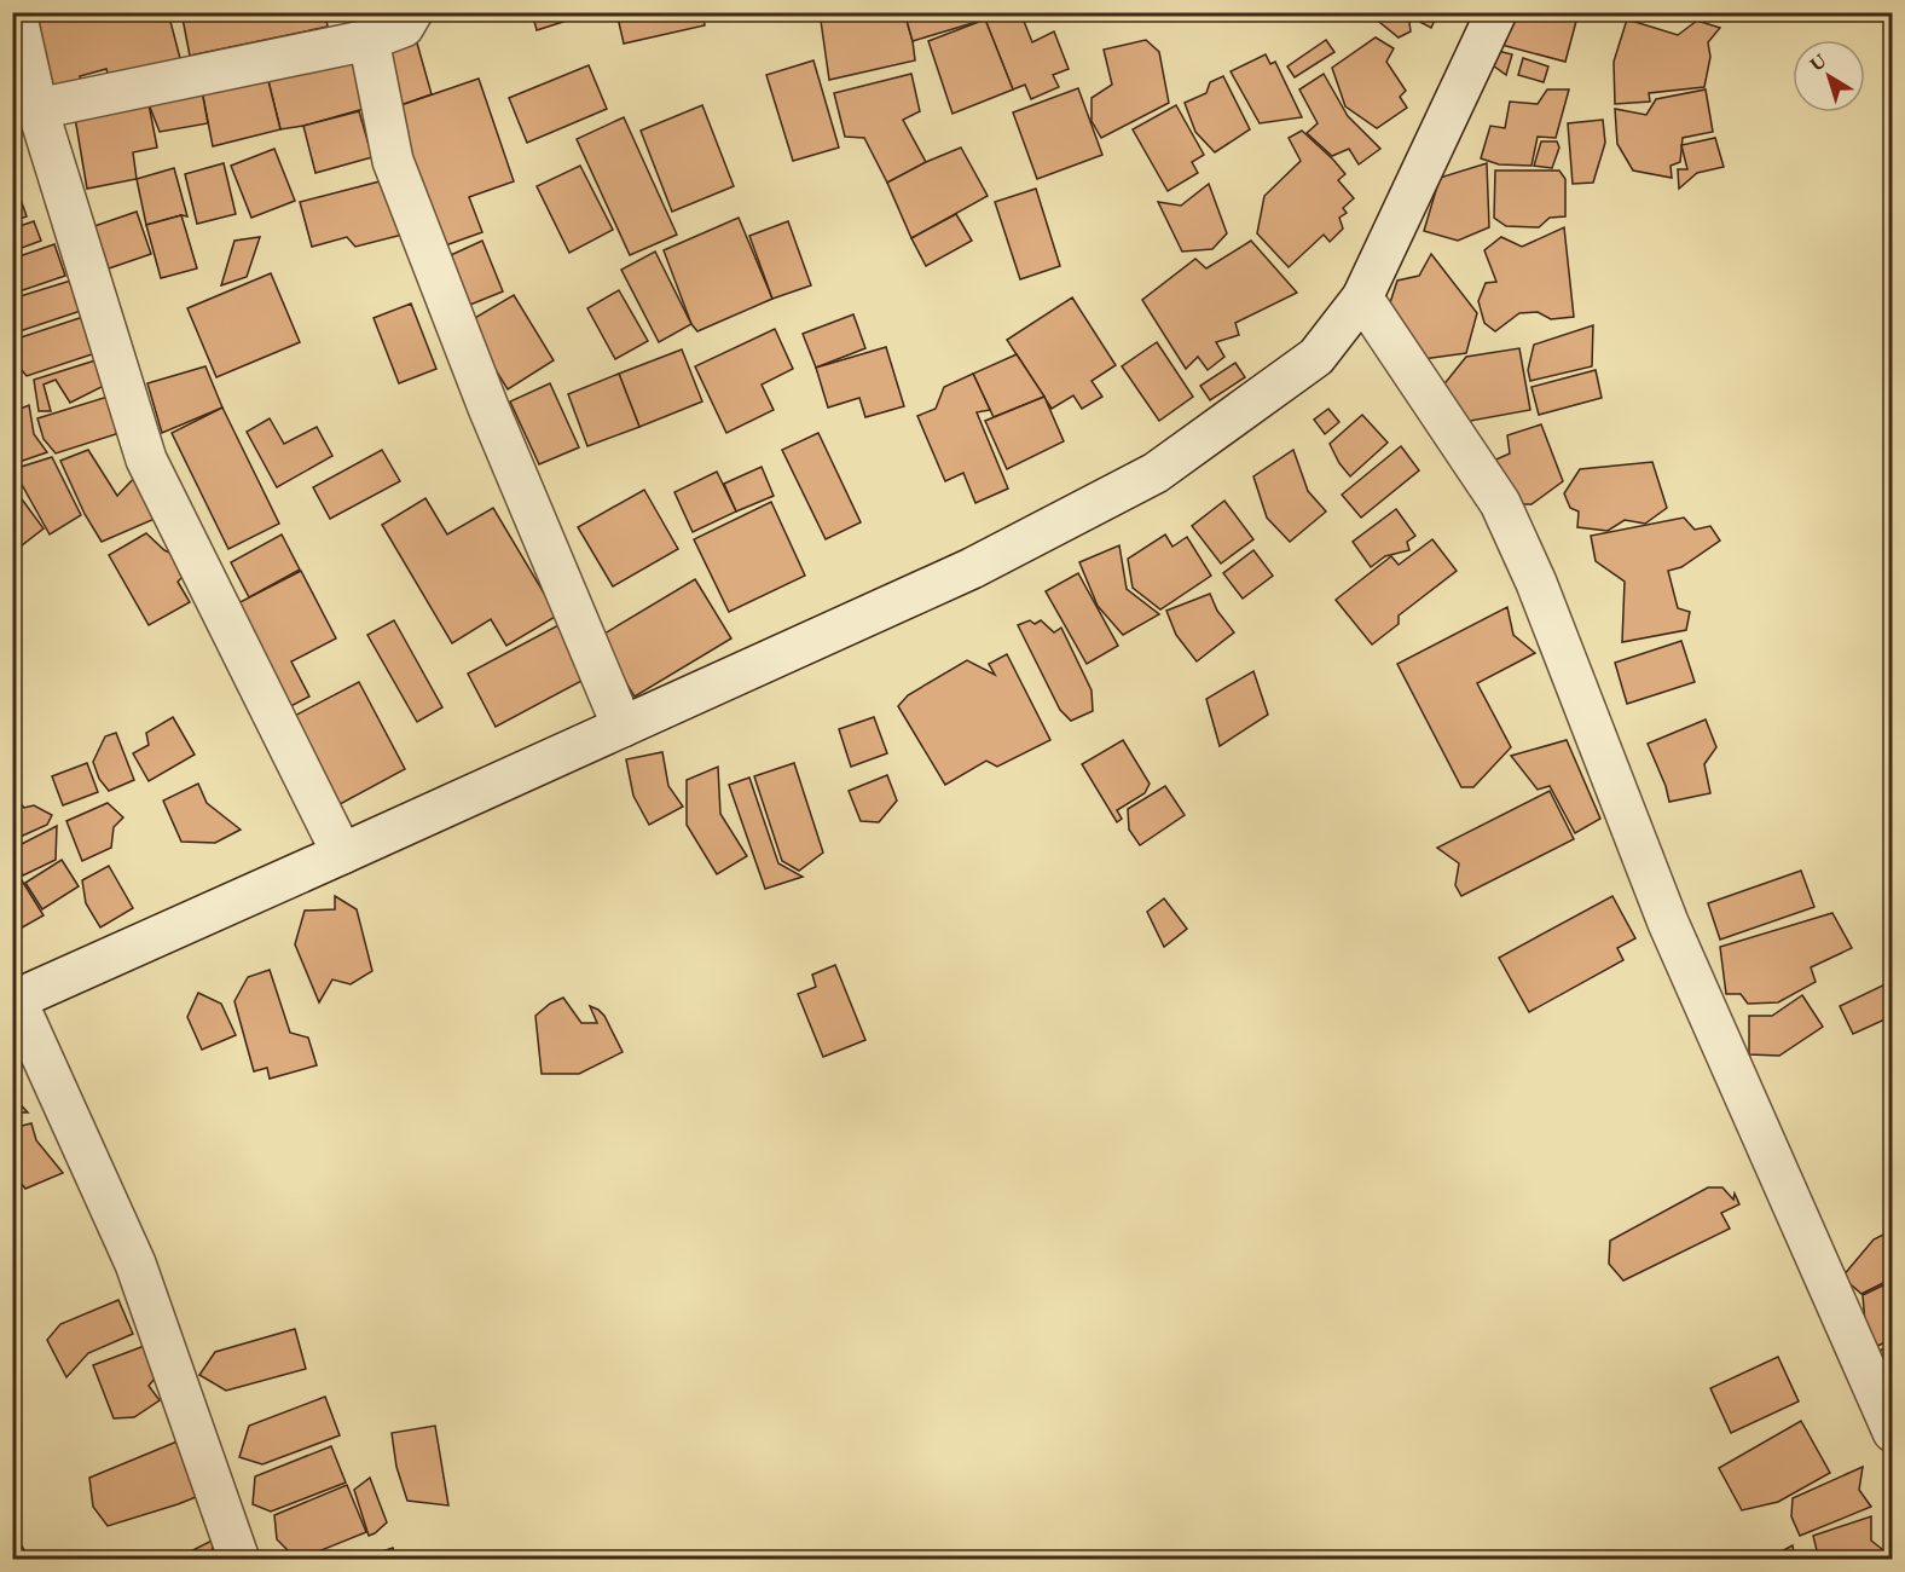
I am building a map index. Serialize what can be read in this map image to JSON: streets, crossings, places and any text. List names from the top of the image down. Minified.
{"north":"top left"}
